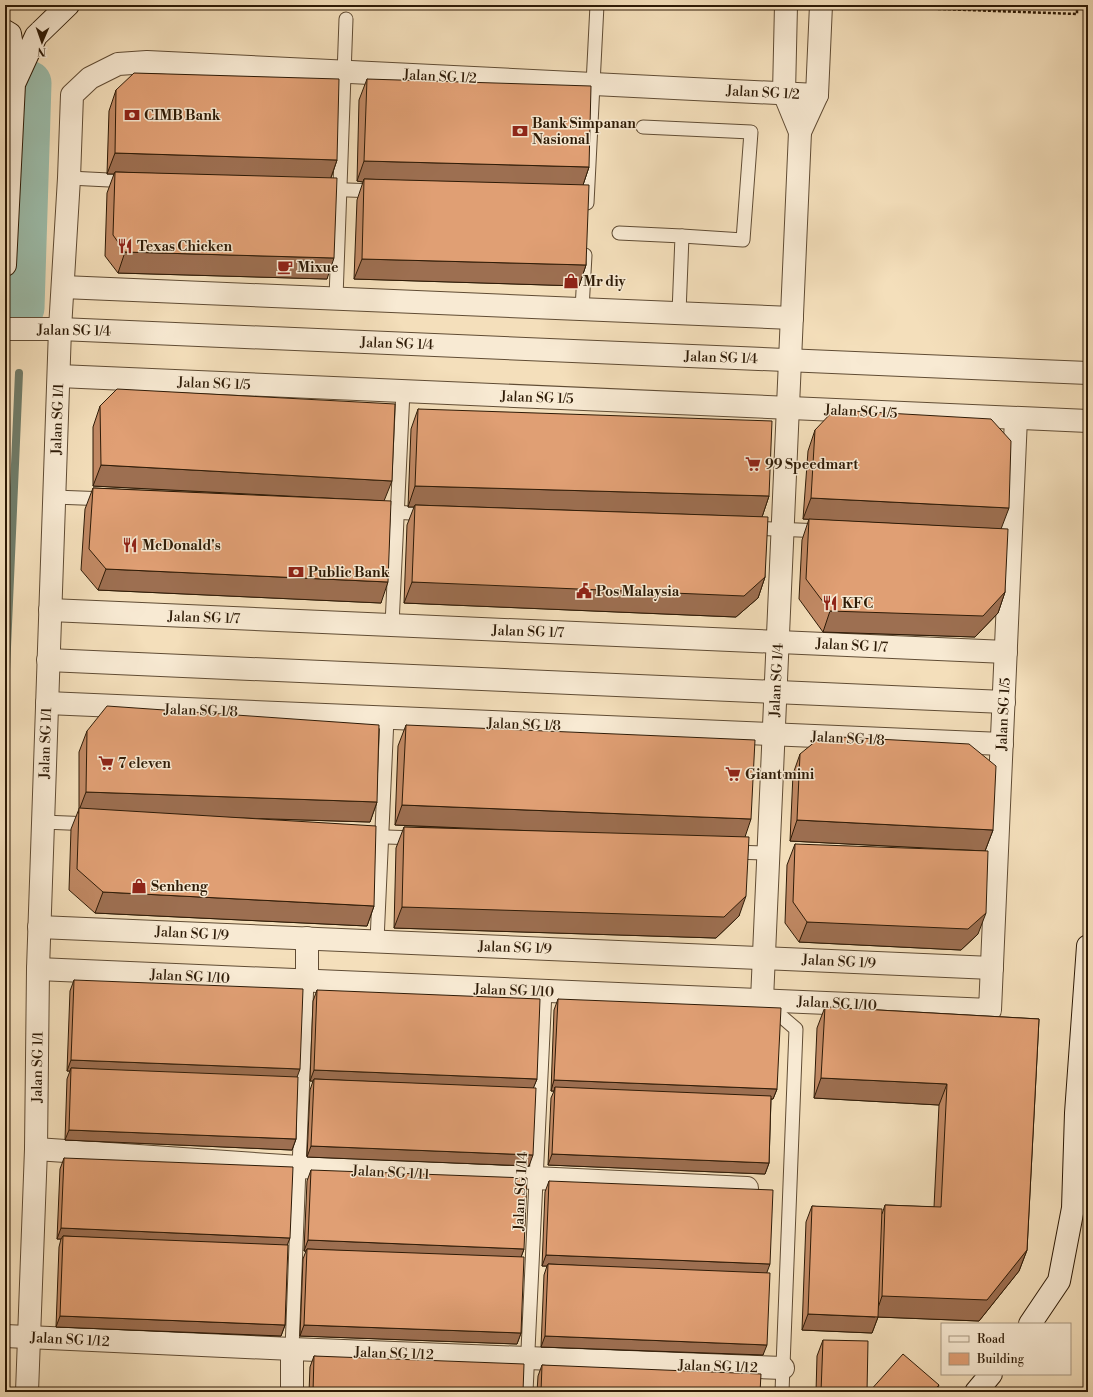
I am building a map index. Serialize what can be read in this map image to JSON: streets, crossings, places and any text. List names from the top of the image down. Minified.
{"streets":{"street":["Jalan SG 1/2","Jalan SG 1/4","Jalan SG 1/5","Jalan SG 1/1","Jalan SG 1/7","Jalan SG 1/8","Jalan SG 1/9","Jalan SG 1/10","Jalan SG 1/11","Jalan SG 1/12"],"lane":["Jalan SG 1/14"]},"crossings":[["Jalan SG 1/2","Jalan SG 1/4"],["Jalan SG 1/2","Jalan SG 1/1"],["Jalan SG 1/4","Jalan SG 1/5"],["Jalan SG 1/4","Jalan SG 1/1"],["Jalan SG 1/4","Jalan SG 1/7"],["Jalan SG 1/4","Jalan SG 1/8"],["Jalan SG 1/4","Jalan SG 1/9"],["Jalan SG 1/4","Jalan SG 1/10"],["Jalan SG 1/5","Jalan SG 1/1"],["Jalan SG 1/5","Jalan SG 1/7"],["Jalan SG 1/5","Jalan SG 1/8"],["Jalan SG 1/5","Jalan SG 1/9"],["Jalan SG 1/5","Jalan SG 1/10"],["Jalan SG 1/1","Jalan SG 1/7"],["Jalan SG 1/1","Jalan SG 1/8"],["Jalan SG 1/1","Jalan SG 1/9"],["Jalan SG 1/1","Jalan SG 1/10"],["Jalan SG 1/1","Jalan SG 1/11"],["Jalan SG 1/1","Jalan SG 1/12"],["Jalan SG 1/10","Jalan SG 1/14"],["Jalan SG 1/11","Jalan SG 1/14"],["Jalan SG 1/14","Jalan SG 1/12"]],"places":{"bank":["CIMB Bank","Bank Simpanan Nasional","Public Bank"],"restaurant":["Texas Chicken","McDonald's","KFC"],"cafe":["Mixue"],"shop":["Mr diy","Senheng"],"supermarket":["99 Speedmart","7 eleven","Giant mini"],"public building":["Pos Malaysia"]},"legend":["Road","Building"],"north":"bottom"}
